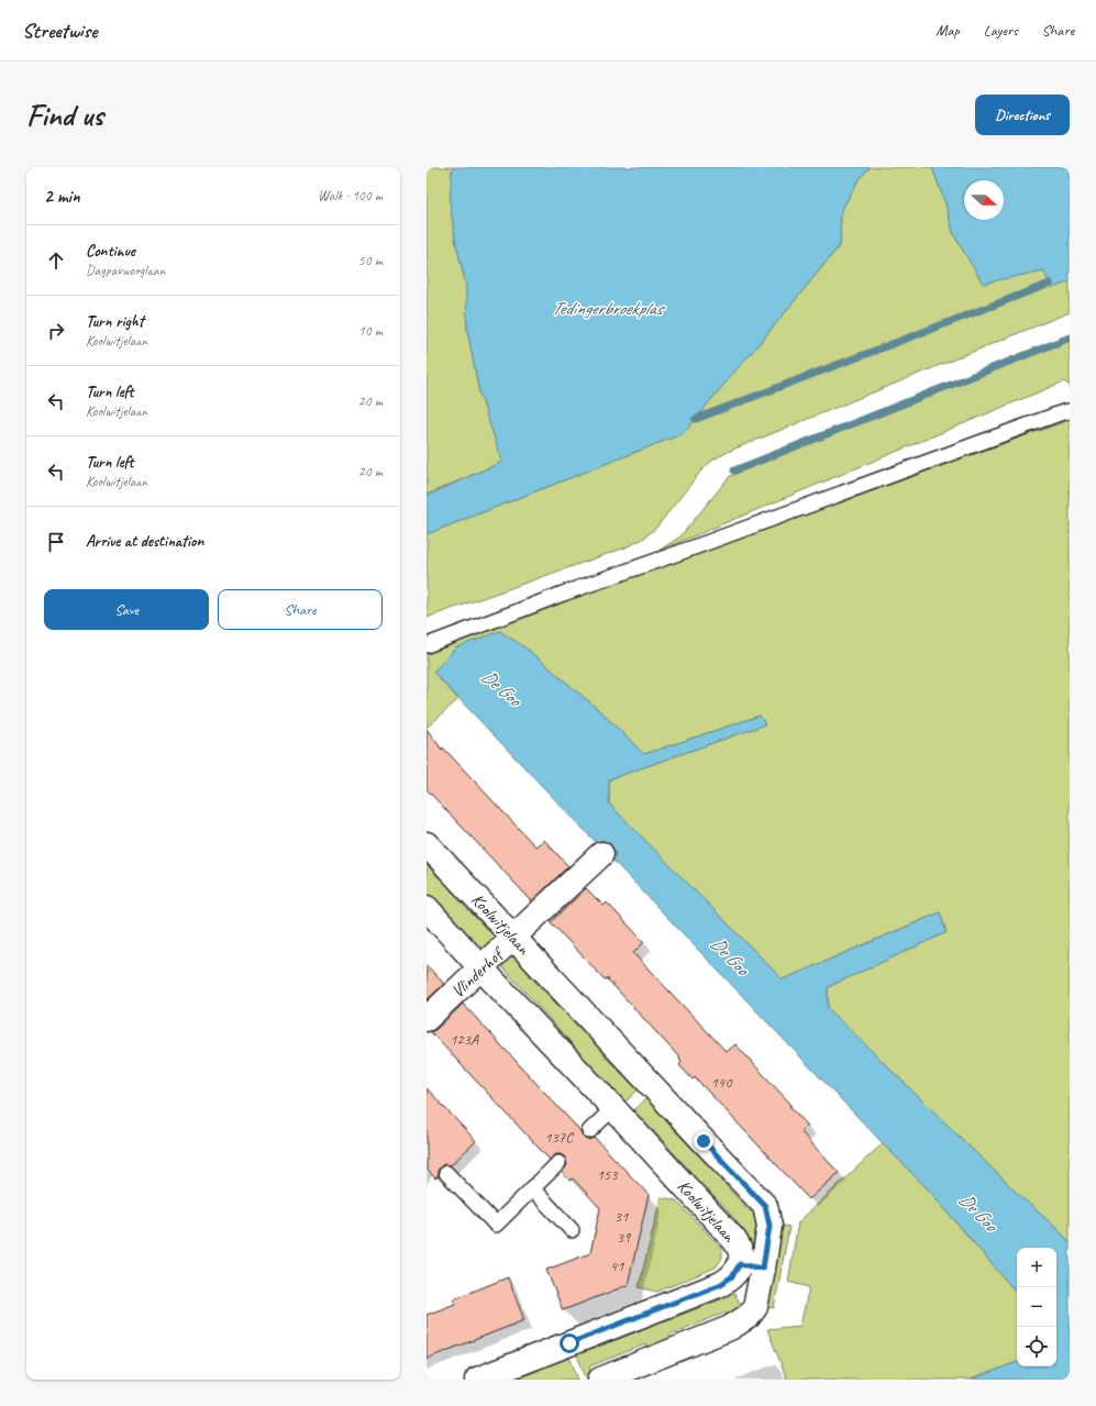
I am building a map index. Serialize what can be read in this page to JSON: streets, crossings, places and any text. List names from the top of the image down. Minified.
{"streets":{"street":["Koolwitjelaan","Vlinderhof"]},"crossings":[["Koolwitjelaan","Vlinderhof"]],"water":["Tedingerbroekplas","De Goo"],"house_numbers":["123A","140","137C","153","31","39","41"],"north":"right","page":{"header":"Streetwise","nav":["Map","Layers","Share"],"buttons":["Directions",["Save","Share"]],"title":"Find us","heading":["2 min","Walk · 100 m"],"list":[["Continue","Dagpauwooglaan","50 m"],["Turn right","Koolwitjelaan","10 m"],["Turn left","Koolwitjelaan","20 m"],["Turn left","Koolwitjelaan","20 m"],"Arrive at destination"],"map_buttons":["+","−"]}}
